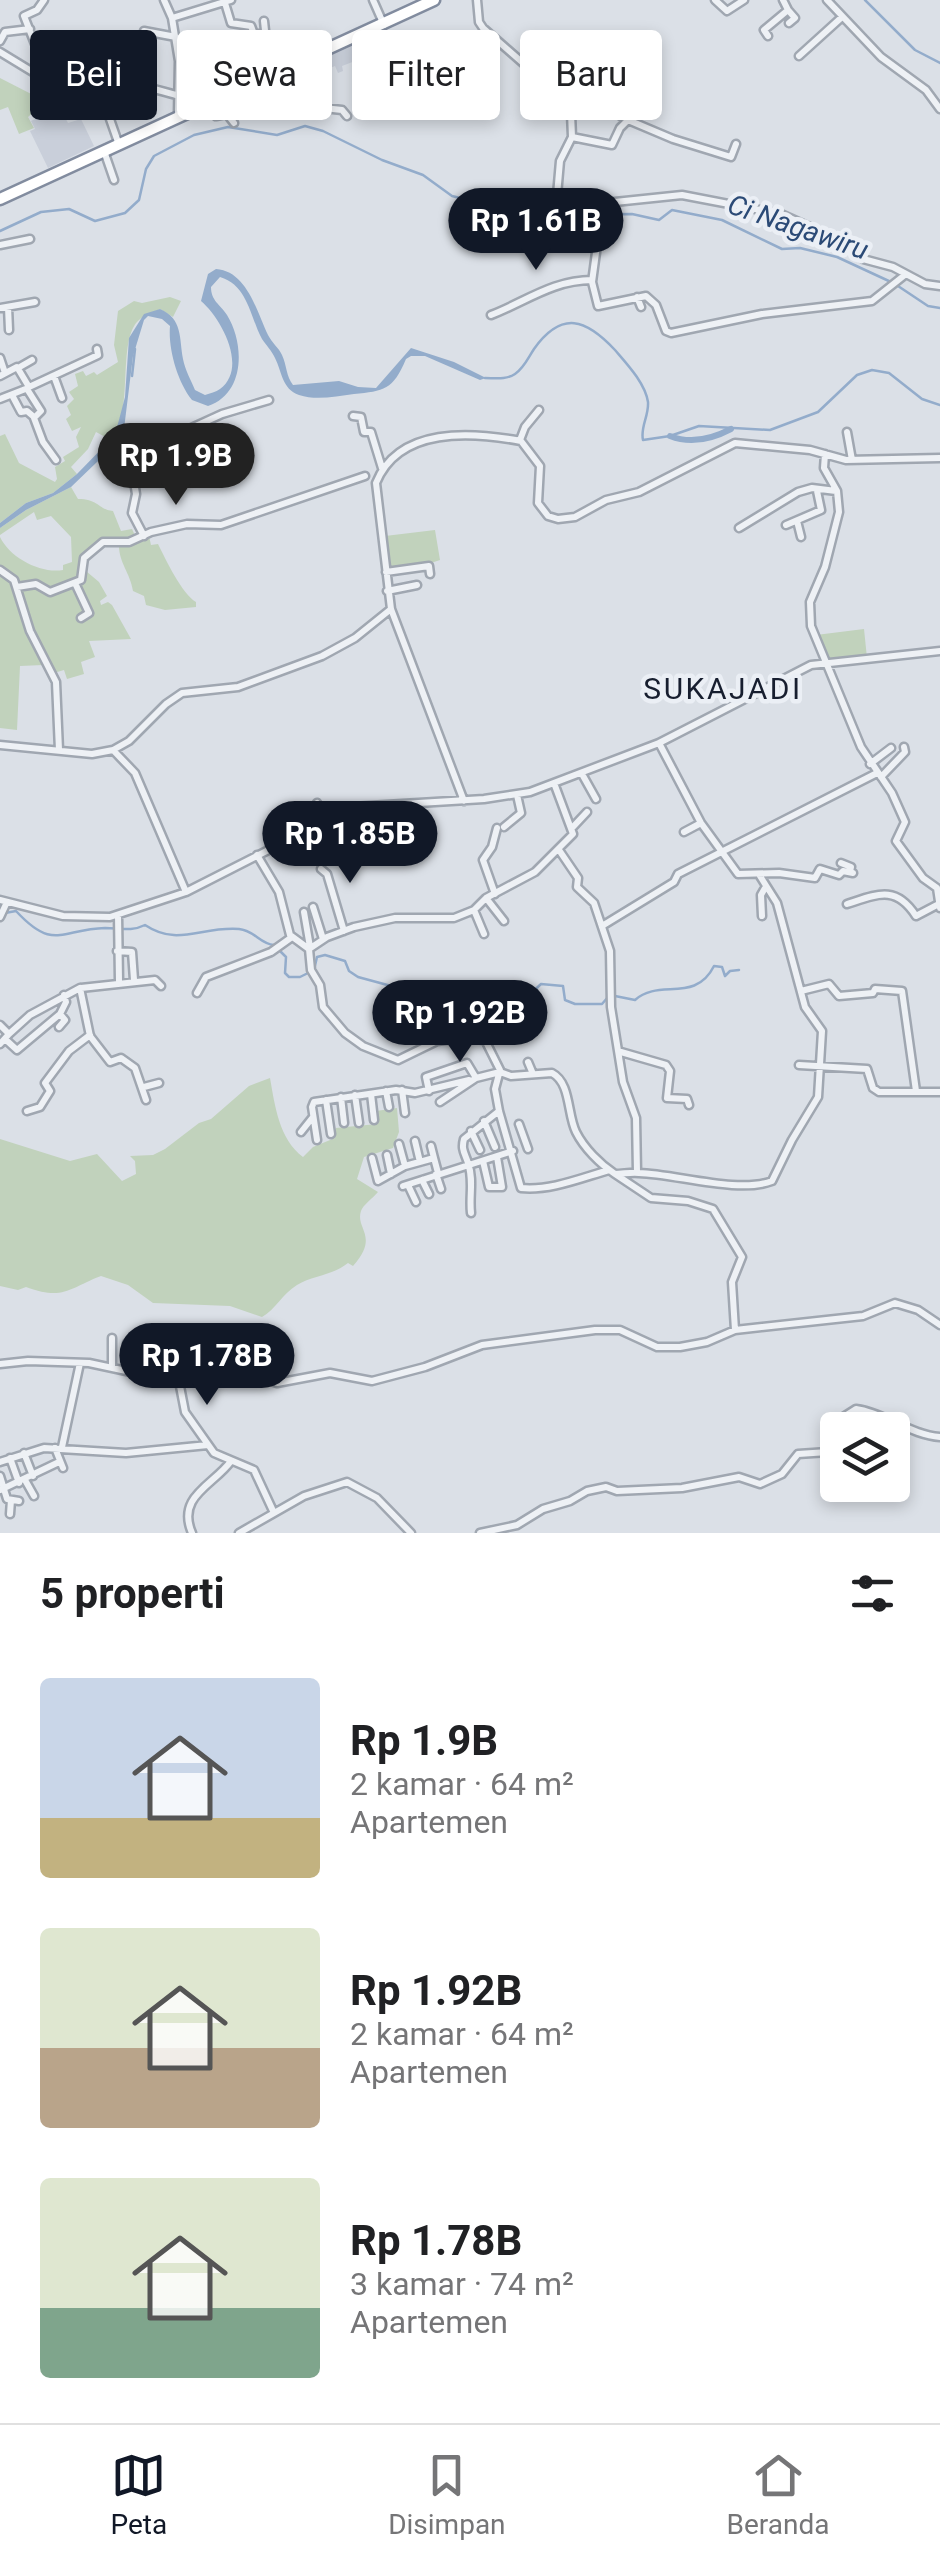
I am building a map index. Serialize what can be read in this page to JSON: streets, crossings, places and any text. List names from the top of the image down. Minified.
{"districts":["SUKAJADI"],"water":["Ci Nagawiru"],"page":{"chip":["Beli","Sewa","Filter","Baru"],"price":["Rp 1.61B","Rp 1.9B","Rp 1.85B","Rp 1.92B","Rp 1.78B"],"heading":"5 properti","list":[{"name":"Rp 1.9B","note":"2 kamar · 64 m² · Apartemen"},{"name":"Rp 1.92B","note":"2 kamar · 64 m² · Apartemen"},{"name":"Rp 1.78B","note":"3 kamar · 74 m² · Apartemen"}],"tabs":["Peta","Disimpan","Beranda"]}}
